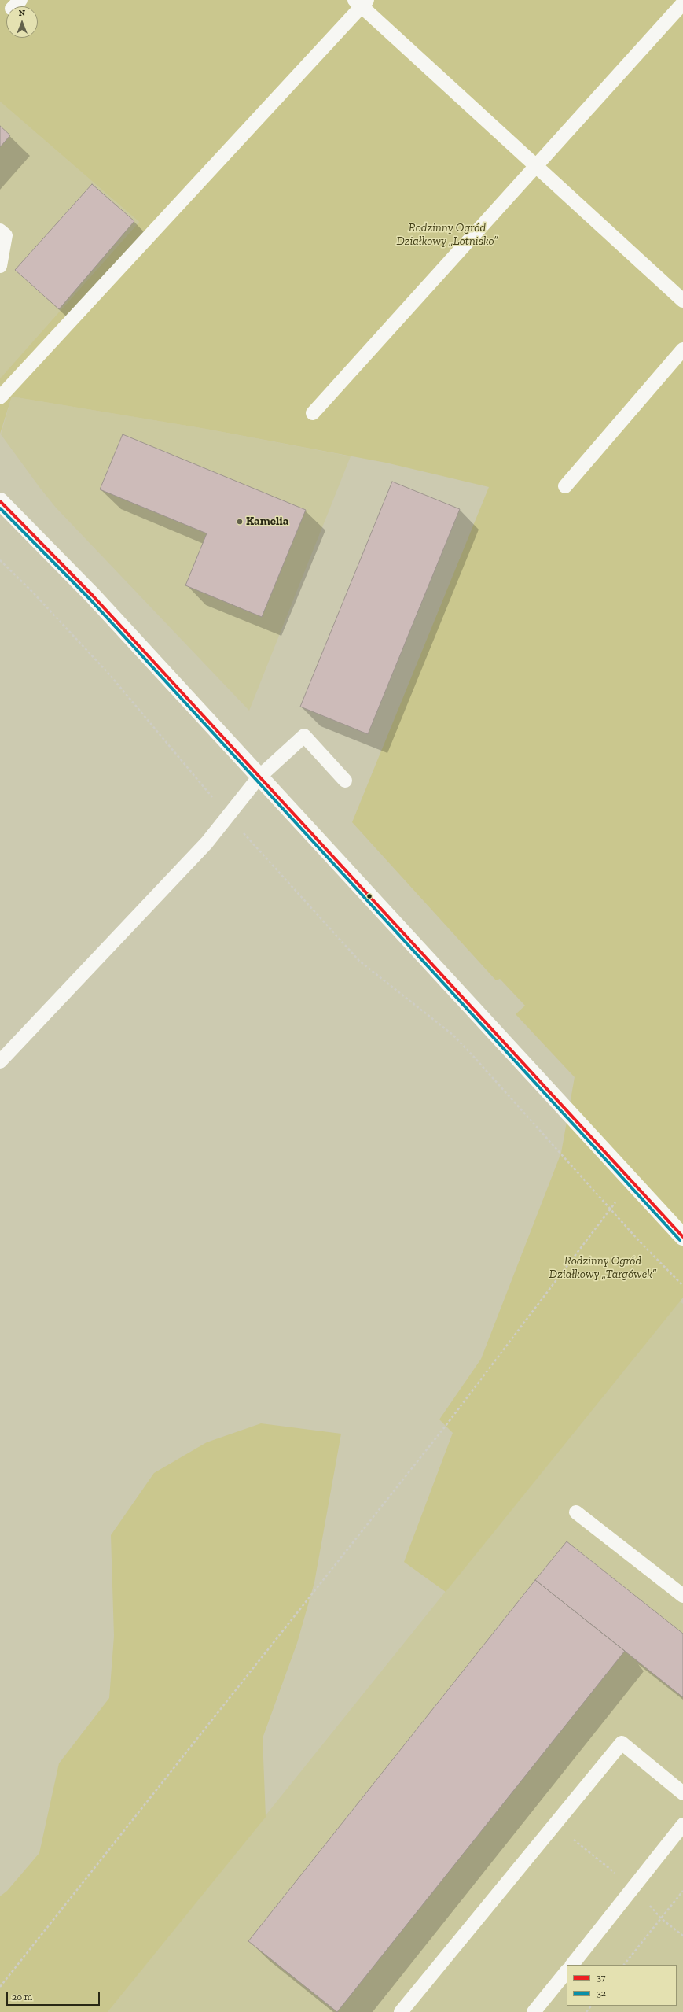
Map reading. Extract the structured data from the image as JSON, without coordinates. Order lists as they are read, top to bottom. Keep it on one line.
{"parks":["Rodzinny Ogród Działkowy „Lotnisko”","Rodzinny Ogród Działkowy „Targówek”"],"places":["Kamelia"],"lines":["transit line 37","transit line 32"],"legend":["37","32"],"scale_bar":"20 m","north":"top"}
